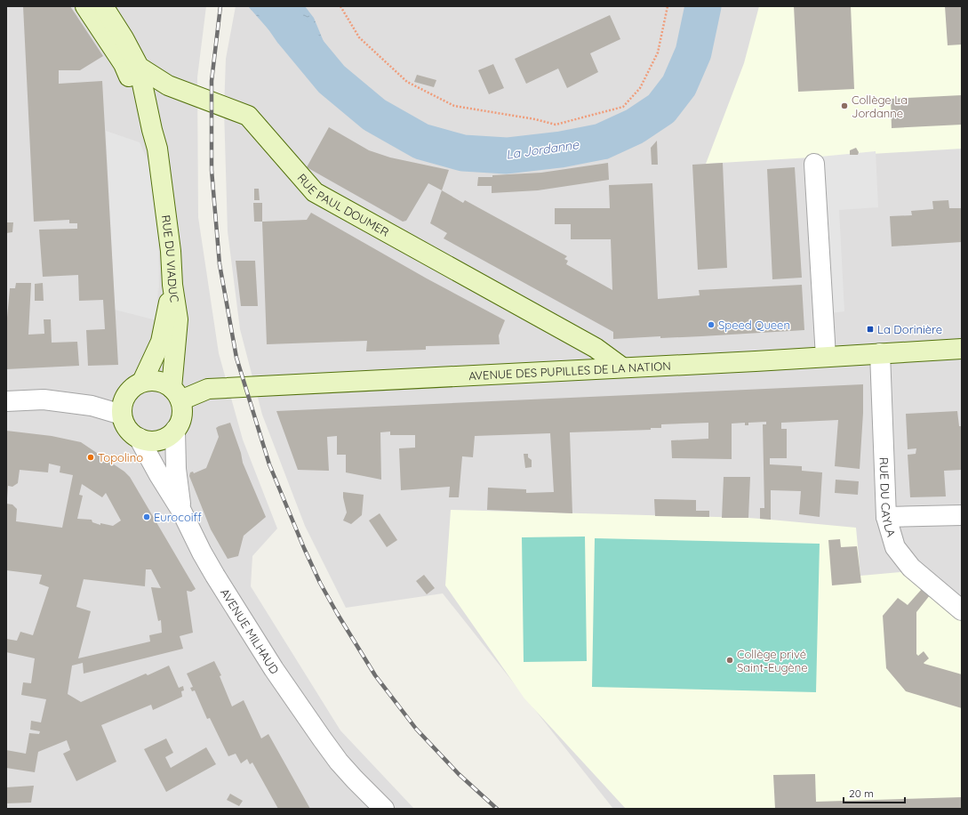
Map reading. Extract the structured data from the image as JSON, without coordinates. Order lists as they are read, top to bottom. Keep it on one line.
{"streets":{"main road":["RUE PAUL DOUMER","RUE DU VIADUC","AVENUE DES PUPILLES DE LA NATION"],"street":["RUE DU CAYLA","AVENUE MILHAUD"]},"crossings":[["RUE PAUL DOUMER","AVENUE DES PUPILLES DE LA NATION"],["RUE DU VIADUC","AVENUE DES PUPILLES DE LA NATION"],["RUE DU VIADUC","AVENUE MILHAUD"],["AVENUE DES PUPILLES DE LA NATION","RUE DU CAYLA"],["AVENUE DES PUPILLES DE LA NATION","AVENUE MILHAUD"]],"water":["La Jordanne"],"places":{"other":["Collège La Jordanne","Speed Queen","Topolino","Eurocoiff","Collège privé Saint-Eugène"],"transit":["La Dorinière"]},"scale_bar":"20 m"}
